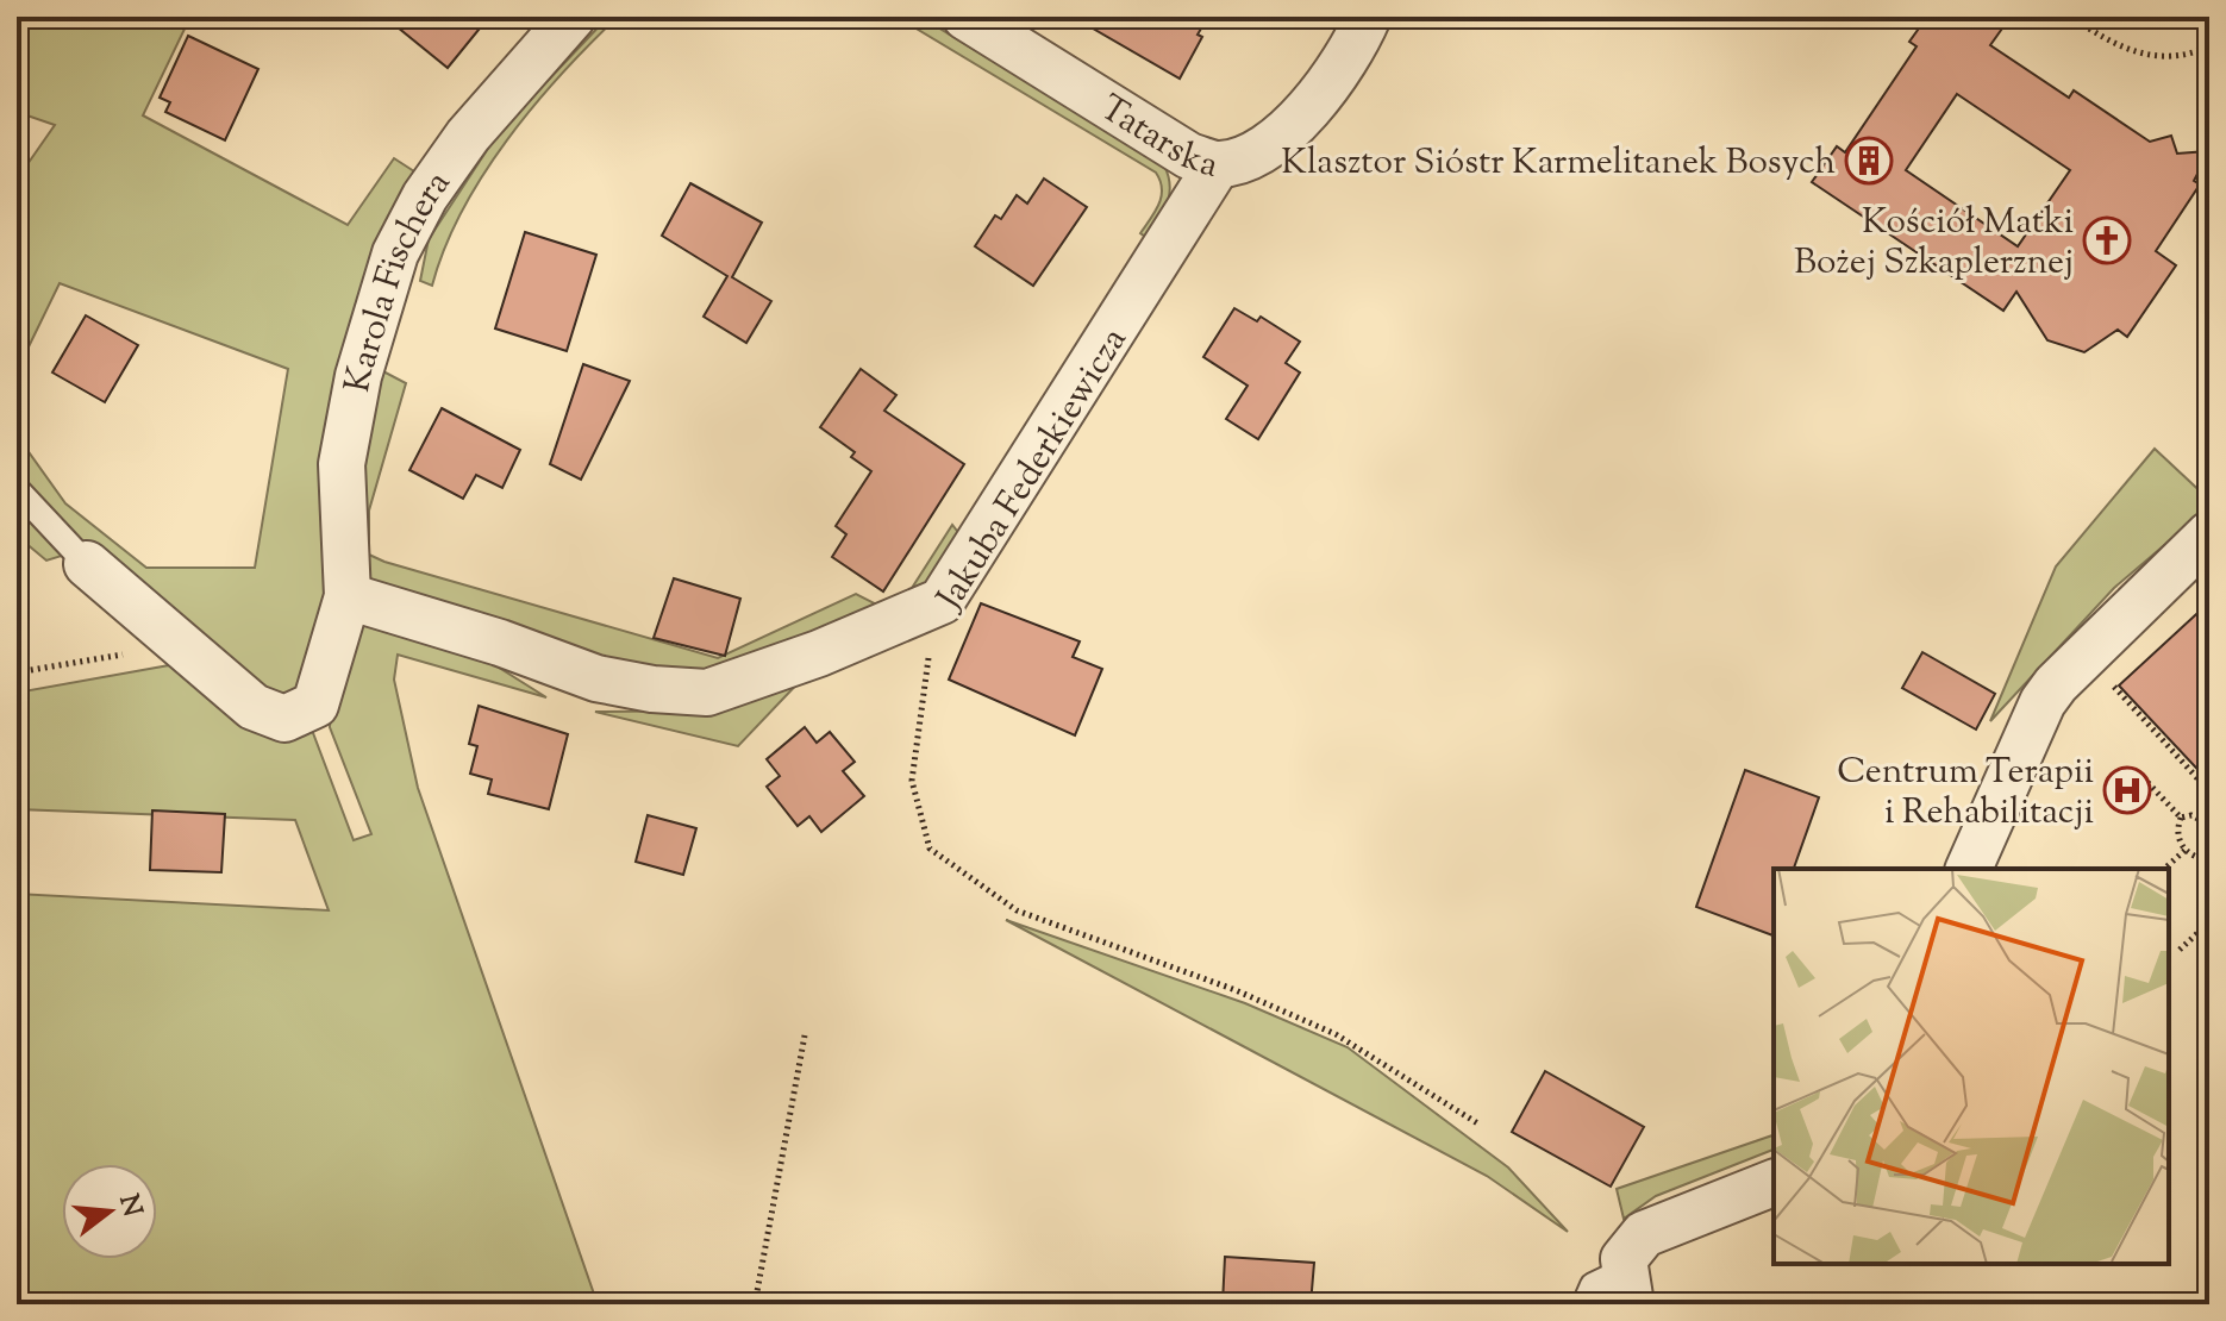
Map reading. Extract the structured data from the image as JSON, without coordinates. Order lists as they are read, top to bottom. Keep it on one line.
{"streets":{"street":["Tatarska","Karola Fischera","Jakuba Federkiewicza"]},"crossings":[["Tatarska","Jakuba Federkiewicza"]],"places":{"building":["Klasztor Sióstr Karmelitanek Bosych"],"church":["Kościół Matki Bożej Szkaplerznej"],"hospital":["Centrum Terapii i Rehabilitacji"]},"north":"right"}
